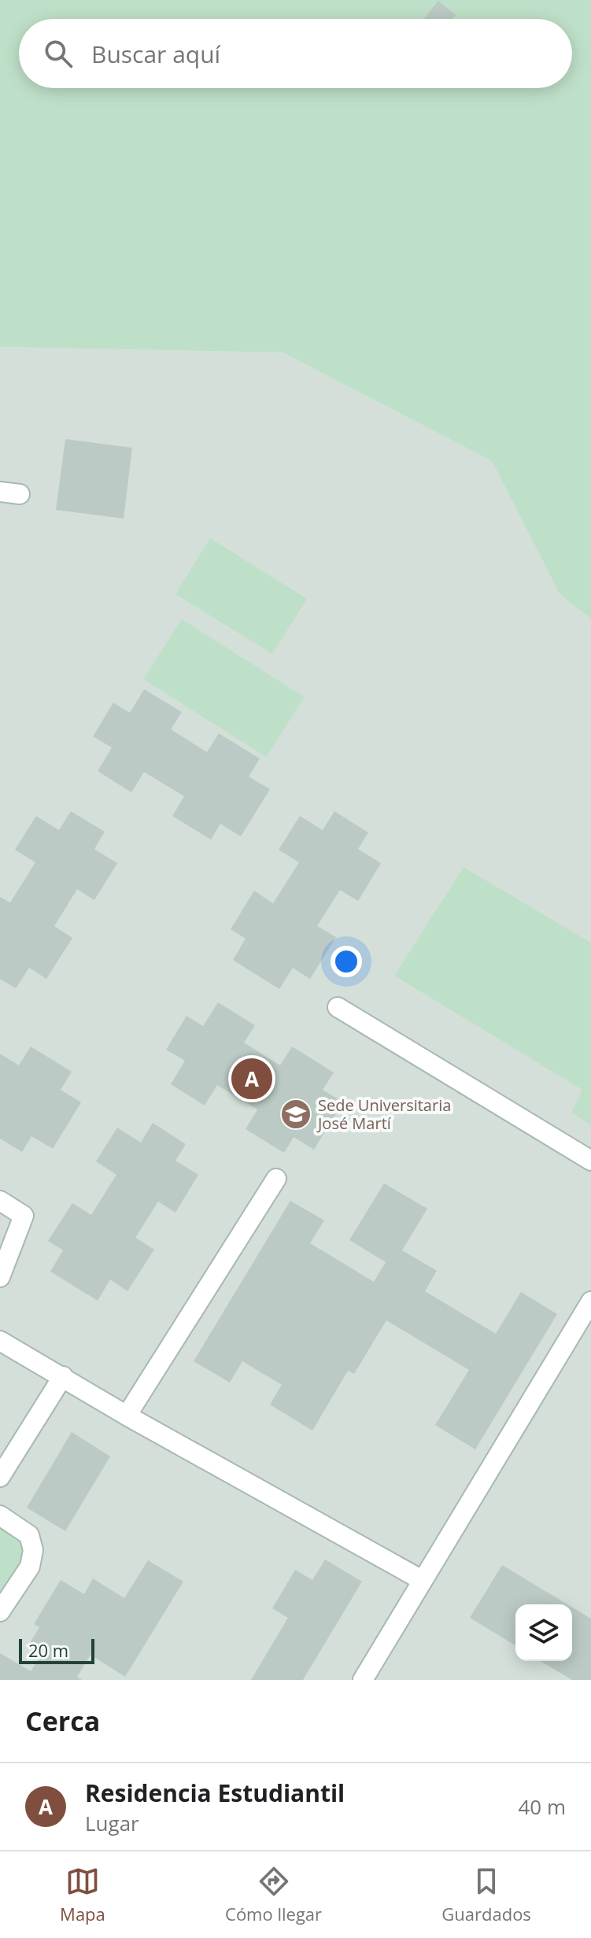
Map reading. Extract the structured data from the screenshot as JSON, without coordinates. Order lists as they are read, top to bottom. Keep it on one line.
{"places":{"school or university":["Sede Universitaria José Martí"]},"scale_bar":"20 m","page":{"search":"Buscar aquí","pins":"A","scale":"20 m","heading":"Cerca","list":[{"mark":"A","name":"Residencia Estudiantil","note":"Lugar","value":"40 m"}],"nav":["Mapa","Cómo llegar","Guardados"]}}
